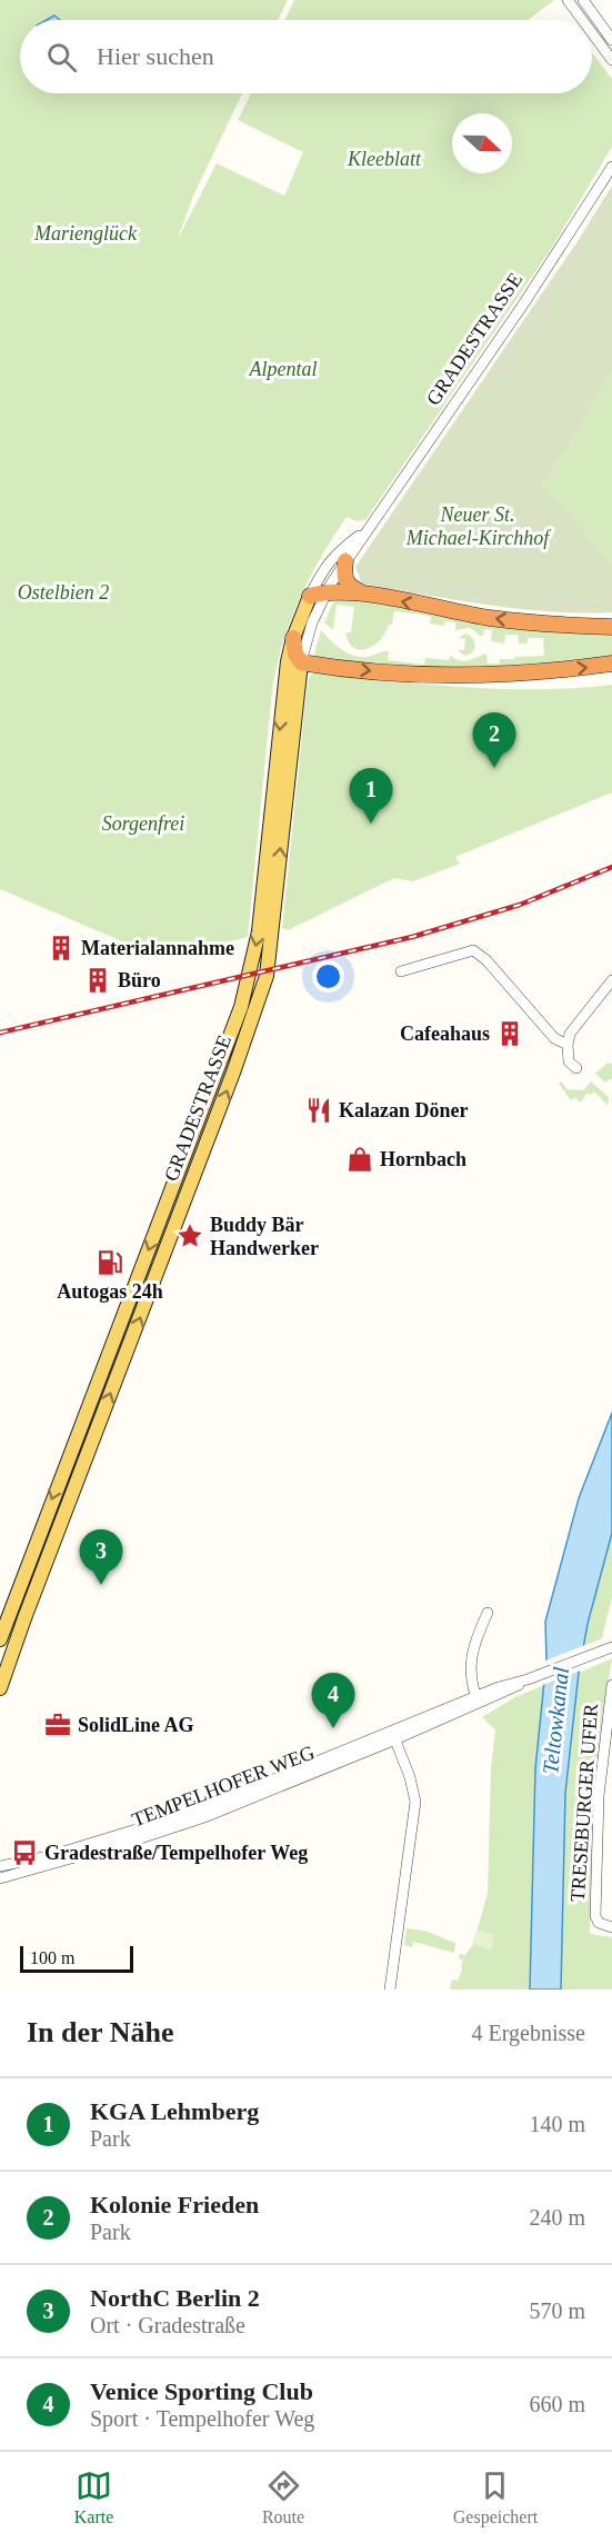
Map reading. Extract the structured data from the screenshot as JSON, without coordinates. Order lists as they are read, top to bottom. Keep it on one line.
{"streets":{"main road":["GRADESTRASSE"],"street":["TEMPELHOFER WEG","TRESEBURGER UFER"]},"water":["Teltowkanal"],"parks":["Kleeblatt","Marienglück","Alpental","Neuer St. Michael-Kirchhof","Ostelbien 2","Sorgenfrei"],"places":{"building":["Materialannahme","Büro","Cafeahaus"],"restaurant":["Kalazan Döner"],"shop":["Hornbach"],"place":["Buddy Bär Handwerker"],"fuel station":["Autogas 24h"],"office":["SolidLine AG"],"bus stop":["Gradestraße/Tempelhofer Weg"]},"scale_bar":"100 m","north":"right","page":{"search":"Hier suchen","pins":["2","1","3","4"],"scale":"100 m","heading":["In der Nähe","4 Ergebnisse"],"list":[{"mark":"1","name":"KGA Lehmberg","note":"Park","value":"140 m"},{"mark":"2","name":"Kolonie Frieden","note":"Park","value":"240 m"},{"mark":"3","name":"NorthC Berlin 2","note":"Ort · Gradestraße","value":"570 m"},{"mark":"4","name":"Venice Sporting Club","note":"Sport · Tempelhofer Weg","value":"660 m"}],"nav":["Karte","Route","Gespeichert"]}}
